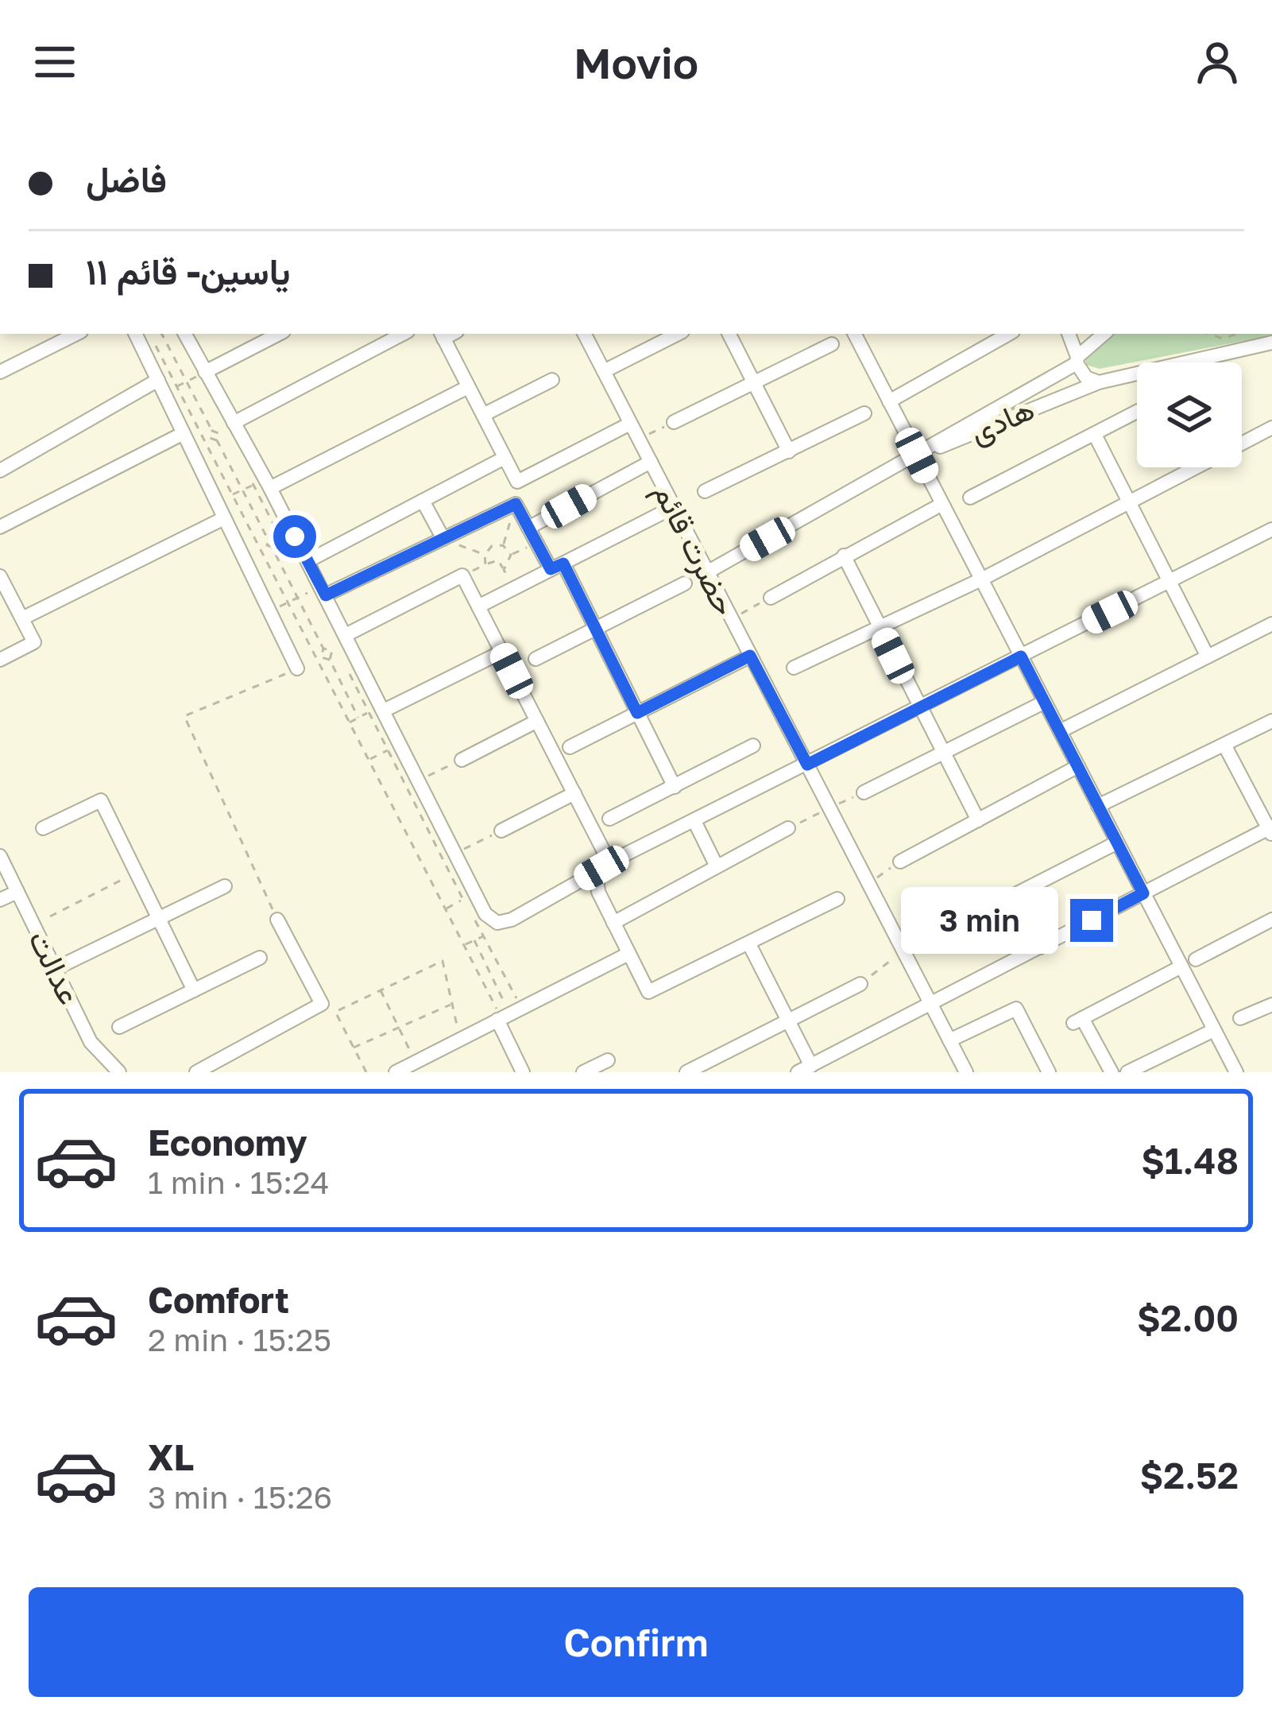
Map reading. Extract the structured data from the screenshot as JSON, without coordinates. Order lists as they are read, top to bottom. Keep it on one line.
{"streets":{"street":["هادی","حضرت قائم","عدالت"]},"page":{"header":"Movio","banner":["فاضل","یاسین- قائم ۱۱"],"bubble":"3 min","list":[{"name":"Economy","note":"1 min · 15:24","value":"$1.48"},{"name":"Comfort","note":"2 min · 15:25","value":"$2.00"},{"name":"XL","note":"3 min · 15:26","value":"$2.52"}],"buttons":"Confirm"}}
